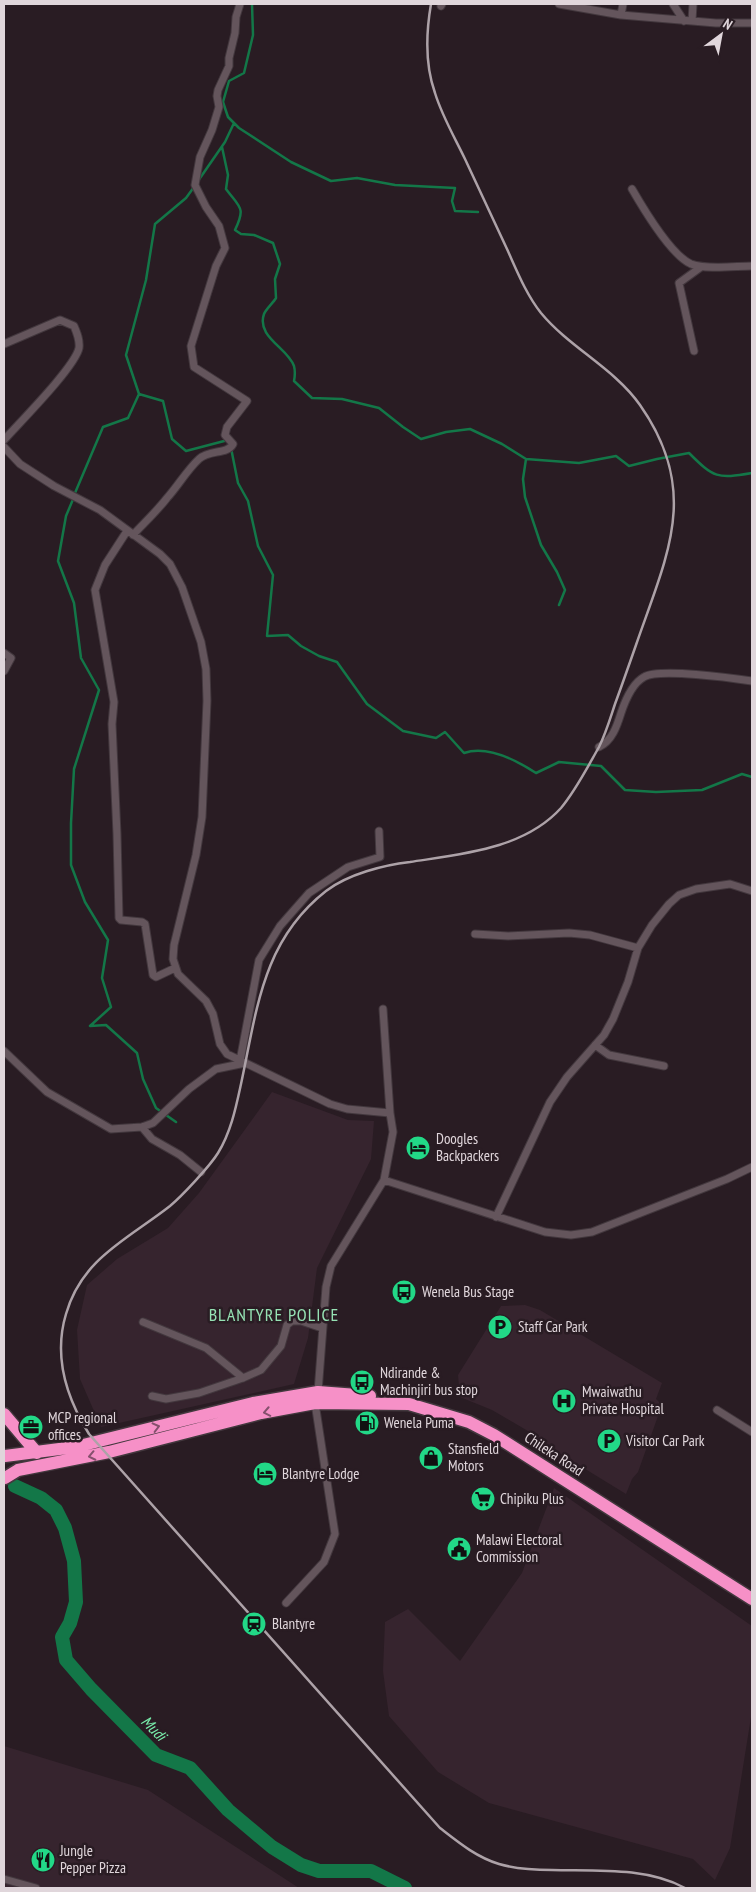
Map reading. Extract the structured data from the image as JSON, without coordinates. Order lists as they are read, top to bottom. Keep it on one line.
{"streets":{"highway":["Chileka Road"]},"districts":["BLANTYRE POLICE"],"water":["Mudi"],"places":{"hotel":["Doogles Backpackers","Blantyre Lodge"],"bus stop":["Wenela Bus Stage","Ndirande & Machinjiri bus stop"],"parking":["Staff Car Park","Visitor Car Park"],"hospital":["Mwaiwathu Private Hospital"],"fuel station":["Wenela Puma"],"office":["MCP regional offices"],"shop":["Stansfield Motors"],"supermarket":["Chipiku Plus"],"public building":["Malawi Electoral Commission"],"station":["Blantyre"],"restaurant":["Jungle Pepper Pizza"]},"north":"top right"}
